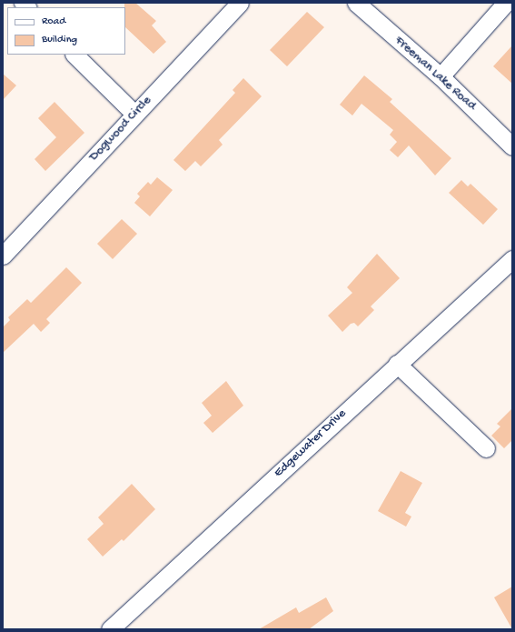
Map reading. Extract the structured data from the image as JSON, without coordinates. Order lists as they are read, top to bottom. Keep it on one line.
{"streets":{"street":["Freeman Lake Road","Dogwood Circle","Edgewater Drive"]},"legend":["Road","Building"]}
